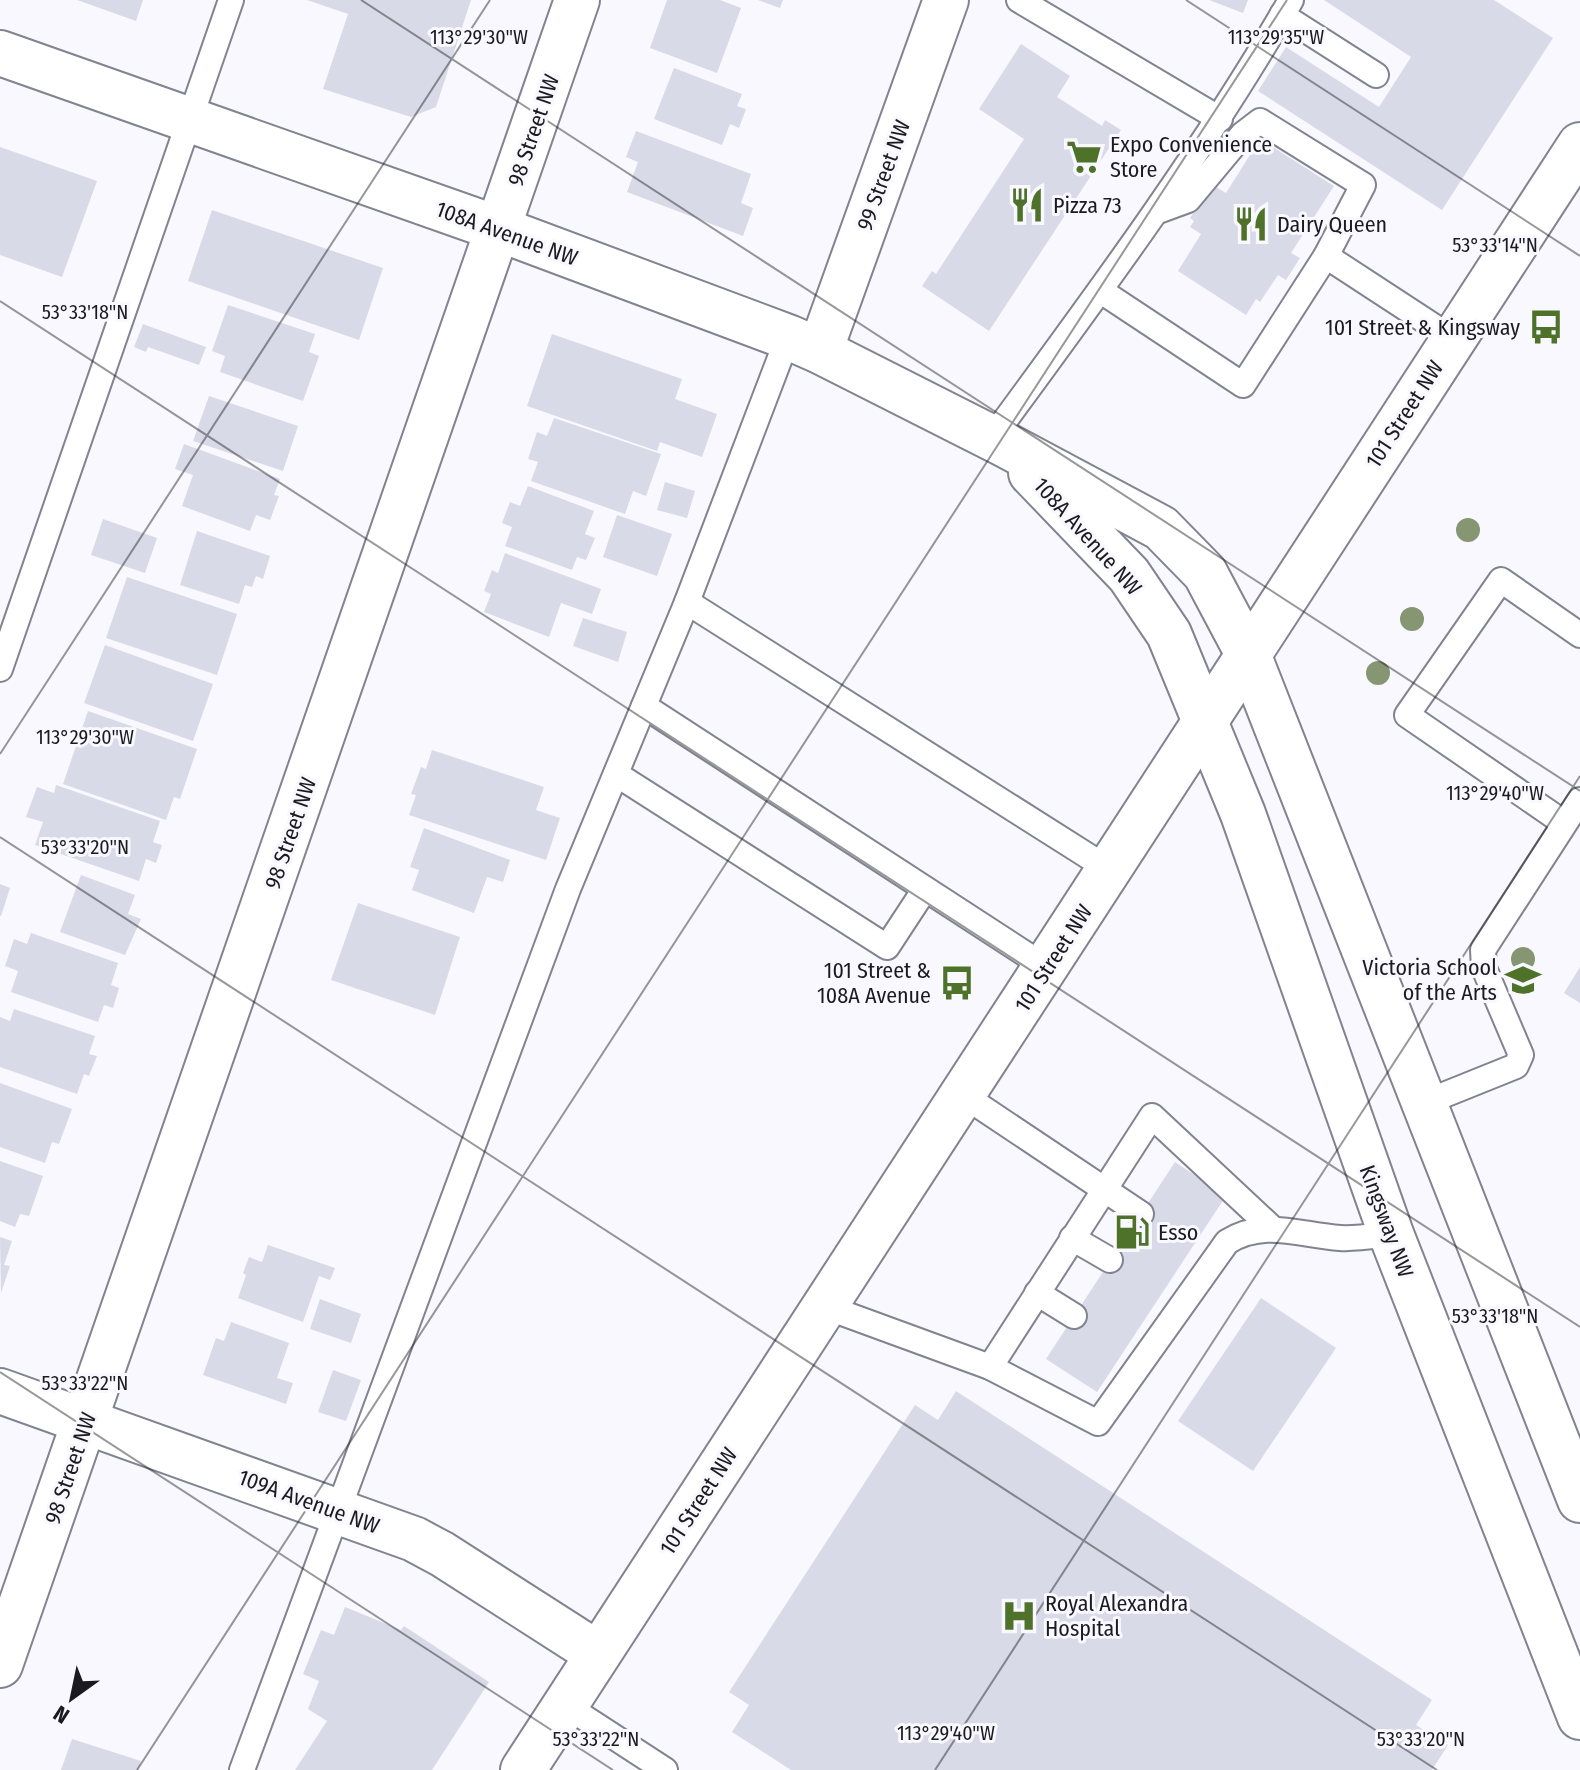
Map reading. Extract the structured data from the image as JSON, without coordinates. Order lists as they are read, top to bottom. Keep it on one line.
{"streets":{"main road":["98 Street NW","99 Street NW","108A Avenue NW","101 Street NW","Kingsway NW","109A Avenue NW"]},"crossings":[["98 Street NW","108A Avenue NW"],["98 Street NW","109A Avenue NW"],["99 Street NW","108A Avenue NW"],["108A Avenue NW","101 Street NW"],["108A Avenue NW","Kingsway NW"],["101 Street NW","Kingsway NW"],["101 Street NW","109A Avenue NW"]],"places":{"supermarket":["Expo Convenience Store"],"restaurant":["Pizza 73","Dairy Queen"],"bus stop":["101 Street & Kingsway","101 Street & 108A Avenue"],"school or university":["Victoria School of the Arts"],"fuel station":["Esso"],"hospital":["Royal Alexandra Hospital"]},"north":"bottom left","coordinates":["113°29'30\"W","113°29'35\"W","53°33'14\"N","53°33'18\"N","113°29'40\"W","53°33'20\"N","53°33'22\"N"]}
